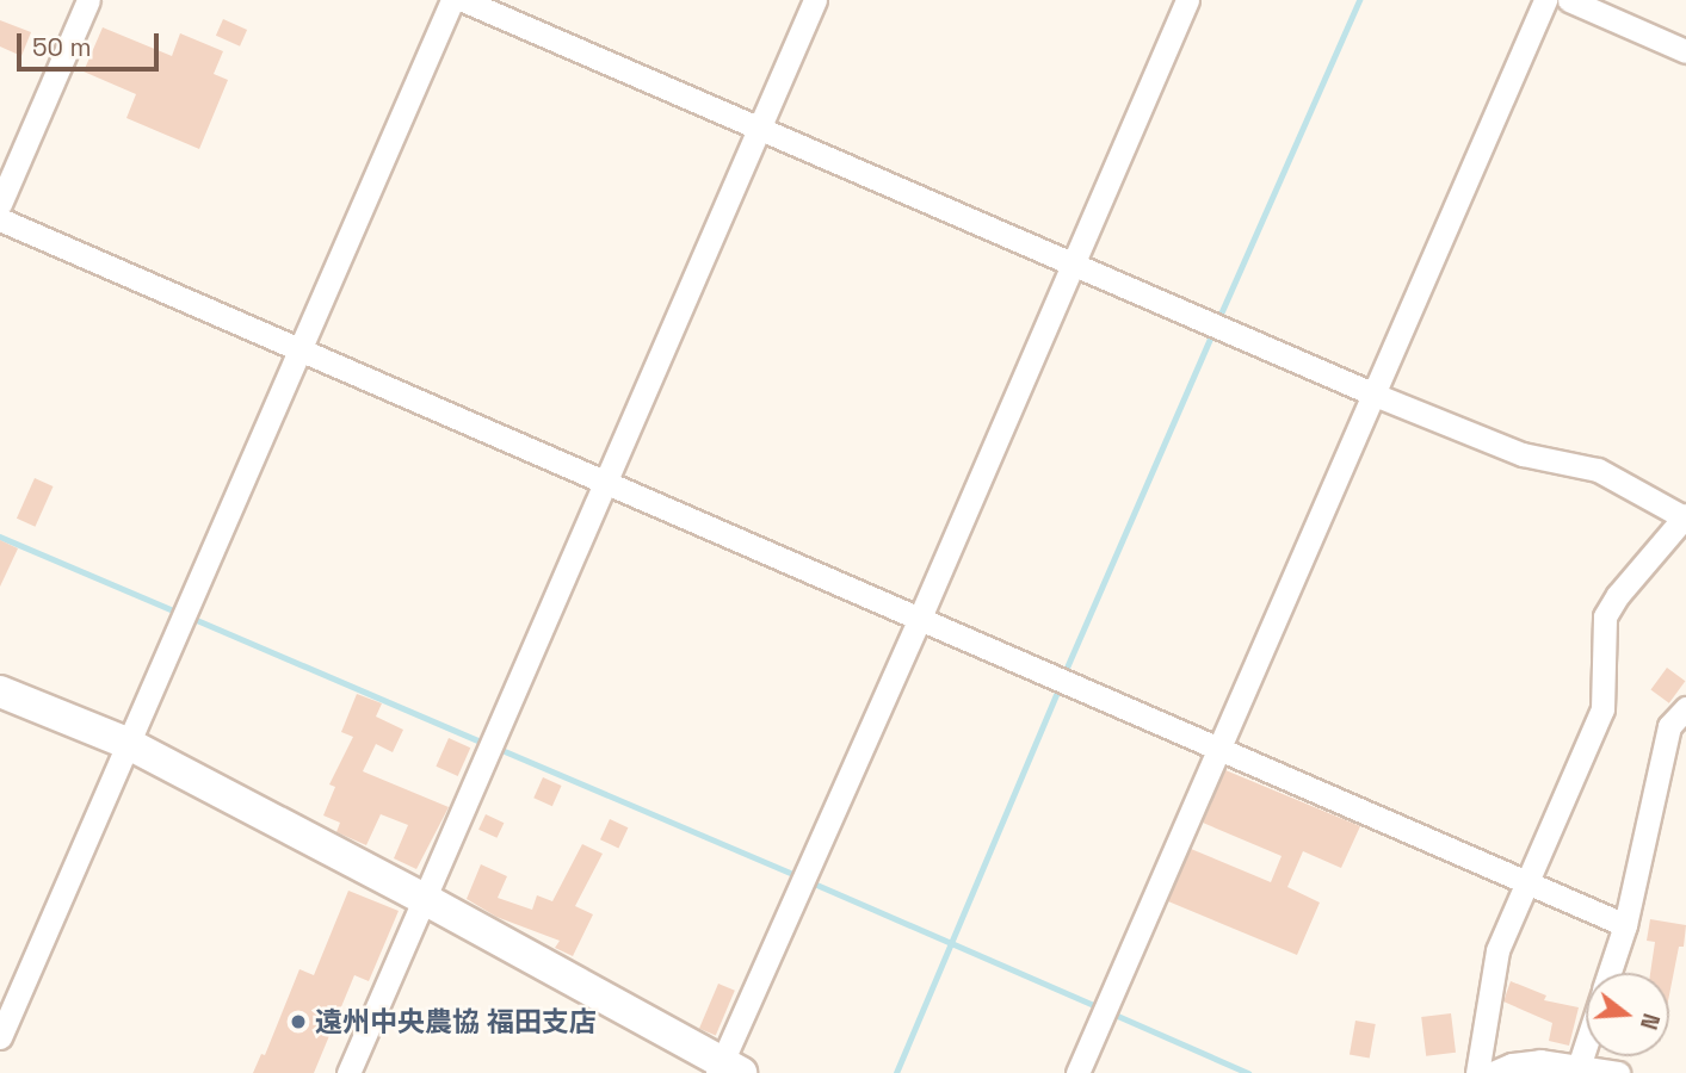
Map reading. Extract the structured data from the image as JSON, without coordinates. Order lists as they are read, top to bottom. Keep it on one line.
{"places":["遠州中央農協 福田支店"],"scale_bar":"50 m","north":"right"}
